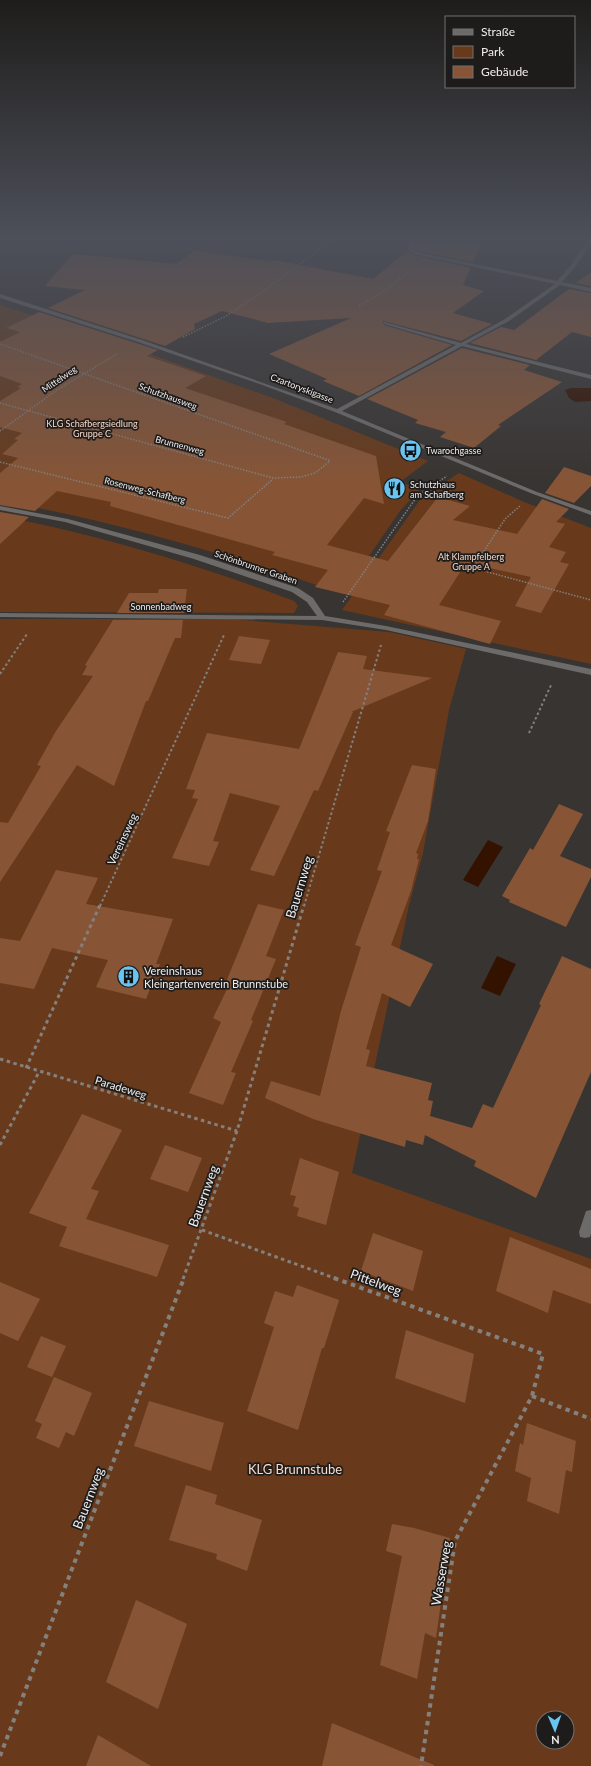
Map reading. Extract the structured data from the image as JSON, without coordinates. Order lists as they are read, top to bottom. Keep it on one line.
{"streets":{"street":["Czartoryskigasse","Schönbrunner Graben","Sonnenbadweg"],"path":["Mittelweg","Schutzhausweg","Brunnenweg","Rosenweg-Schafberg","Vereinsweg","Bauernweg","Paradeweg","Pittelweg","Wasserweg"]},"crossings":[["Mittelweg","Schutzhausweg"],["Mittelweg","Brunnenweg"],["Schutzhausweg","Brunnenweg"],["Brunnenweg","Rosenweg-Schafberg"],["Schönbrunner Graben","Sonnenbadweg"],["Sonnenbadweg","Vereinsweg"],["Vereinsweg","Paradeweg"],["Bauernweg","Paradeweg"],["Bauernweg","Pittelweg"],["Pittelweg","Wasserweg"]],"parks":["KLG Schafbergsiedlung Gruppe C","Alt Klampfelberg Gruppe A","KLG Brunnstube"],"places":{"bus stop":["Twarochgasse"],"restaurant":["Schutzhaus am Schafberg"],"building":["Vereinshaus Kleingartenverein Brunnstube"]},"legend":["Straße","Park","Gebäude"],"north":"bottom"}
